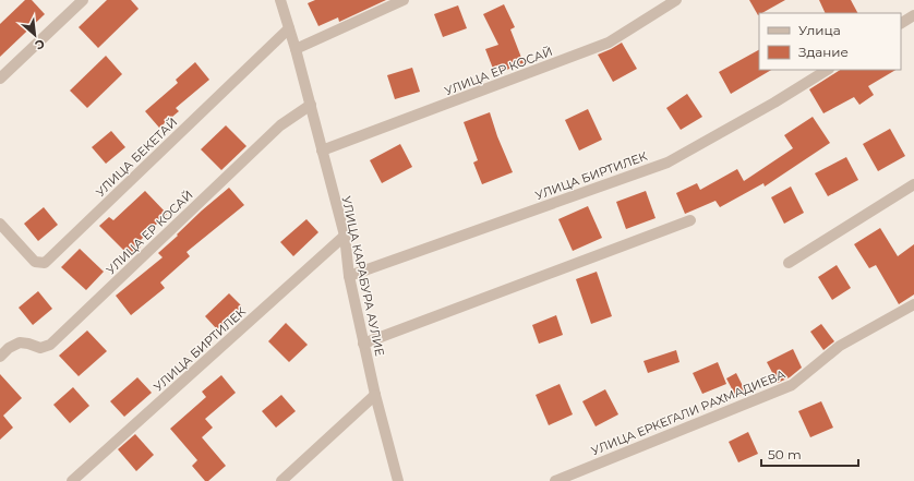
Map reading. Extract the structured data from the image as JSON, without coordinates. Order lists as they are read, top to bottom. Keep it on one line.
{"streets":{"street":["УЛИЦА ЕР КОСАЙ","УЛИЦА БЕКЕТАЙ","УЛИЦА БИРТИЛЕК","УЛИЦА КАРАБУРА АУЛИЕ","УЛИЦА ЕРКЕГАЛИ РАХМАДИЕВА"]},"crossings":[["УЛИЦА ЕР КОСАЙ","УЛИЦА КАРАБУРА АУЛИЕ"],["УЛИЦА БЕКЕТАЙ","УЛИЦА КАРАБУРА АУЛИЕ"],["УЛИЦА БИРТИЛЕК","УЛИЦА КАРАБУРА АУЛИЕ"]],"legend":["Улица","Здание"],"scale_bar":"50 m","north":"bottom right"}
